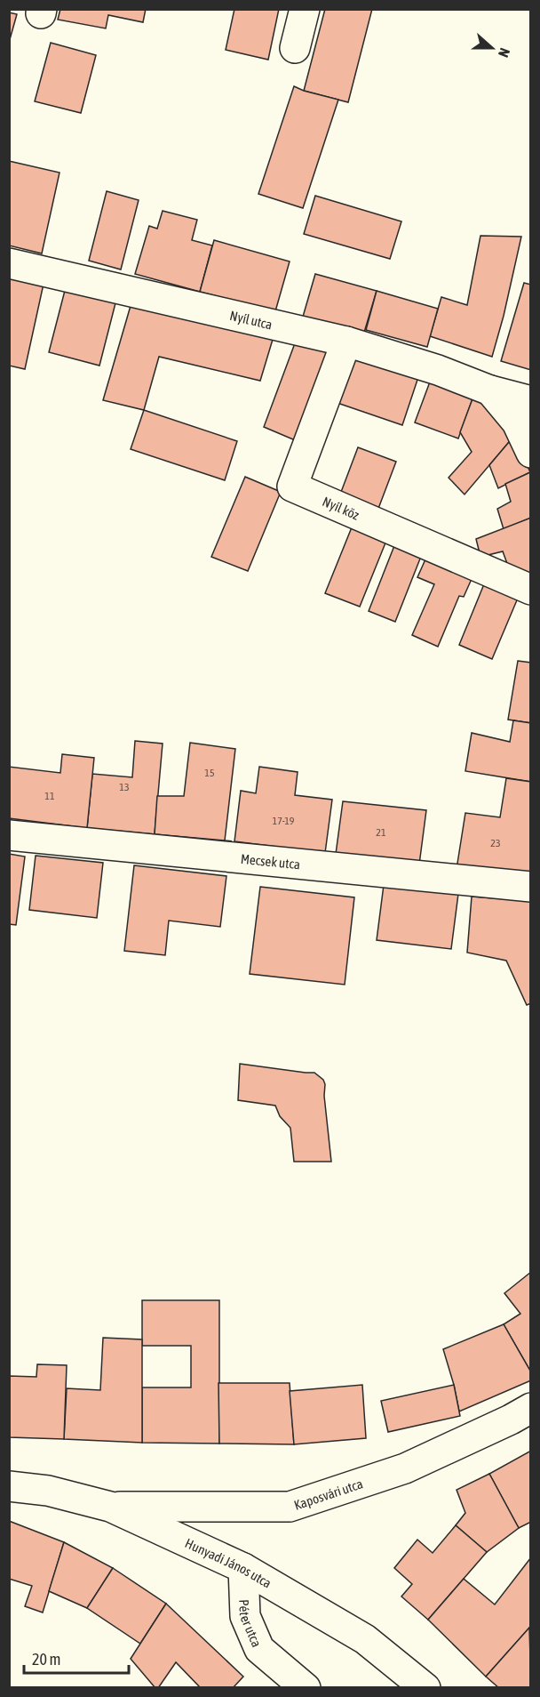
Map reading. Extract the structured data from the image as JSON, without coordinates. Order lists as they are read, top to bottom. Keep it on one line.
{"streets":{"street":["Nyíl utca","Nyíl köz","Mecsek utca","Kaposvári utca","Hunyadi János utca","Péter utca"]},"crossings":[["Nyíl utca","Nyíl köz"],["Kaposvári utca","Hunyadi János utca"],["Hunyadi János utca","Péter utca"]],"house_numbers":["15","13","11","17-19","21","23"],"scale_bar":"20 m","north":"right"}
